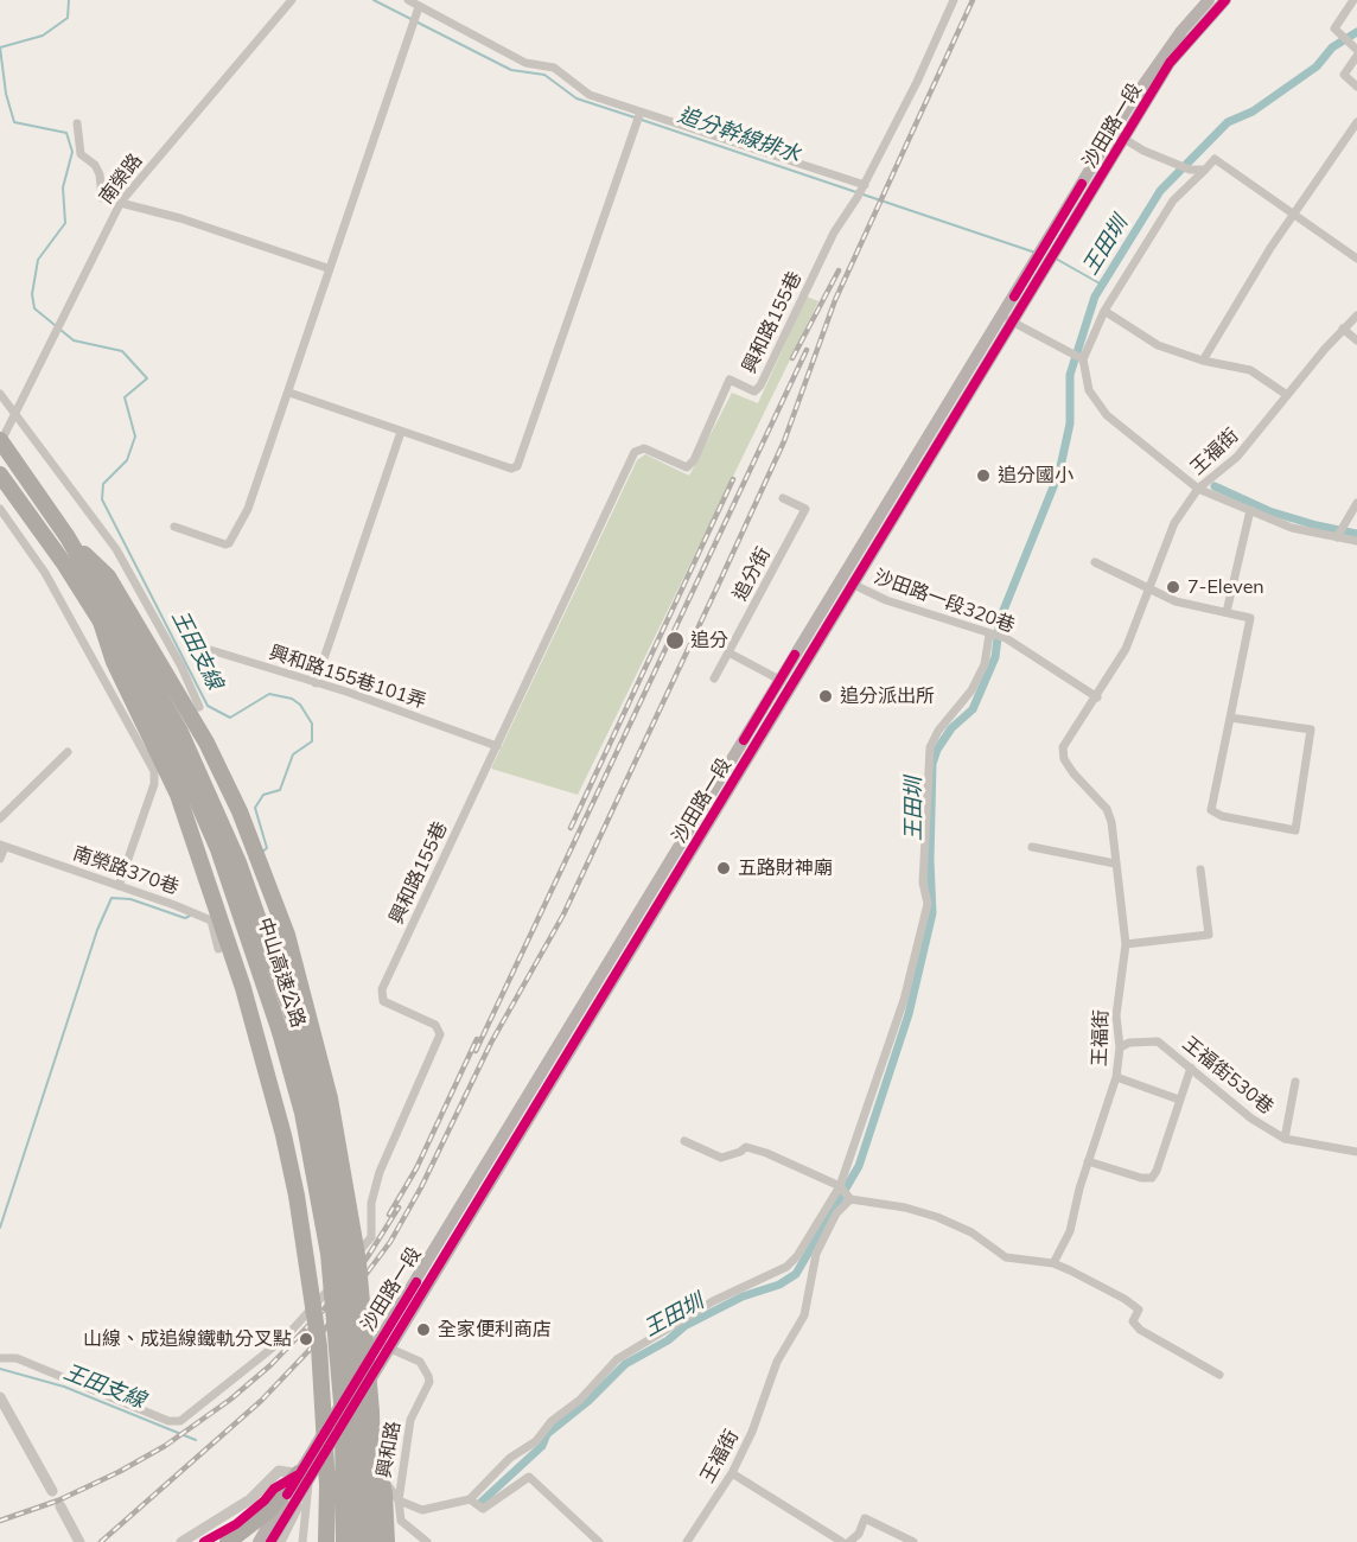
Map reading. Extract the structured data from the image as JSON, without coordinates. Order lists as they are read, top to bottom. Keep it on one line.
{"streets":{"highway":["中山高速公路"],"main road":["沙田路一段"],"street":["南榮路","興和路155巷","王福街","追分街","沙田路一段320巷","興和路155巷101弄","南榮路370巷","王福街530巷","興和路"]},"crossings":[["沙田路一段","沙田路一段320巷"],["沙田路一段","興和路"],["南榮路","中山高速公路"],["興和路155巷","興和路155巷101弄"],["王福街","沙田路一段320巷"],["王福街","王福街530巷"]],"water":["追分幹線排水","王田圳","王田支線"],"places":["追分國小","7-Eleven","追分","追分派出所","五路財神廟","全家便利商店","山線、成追線鐵軌分叉點"]}
